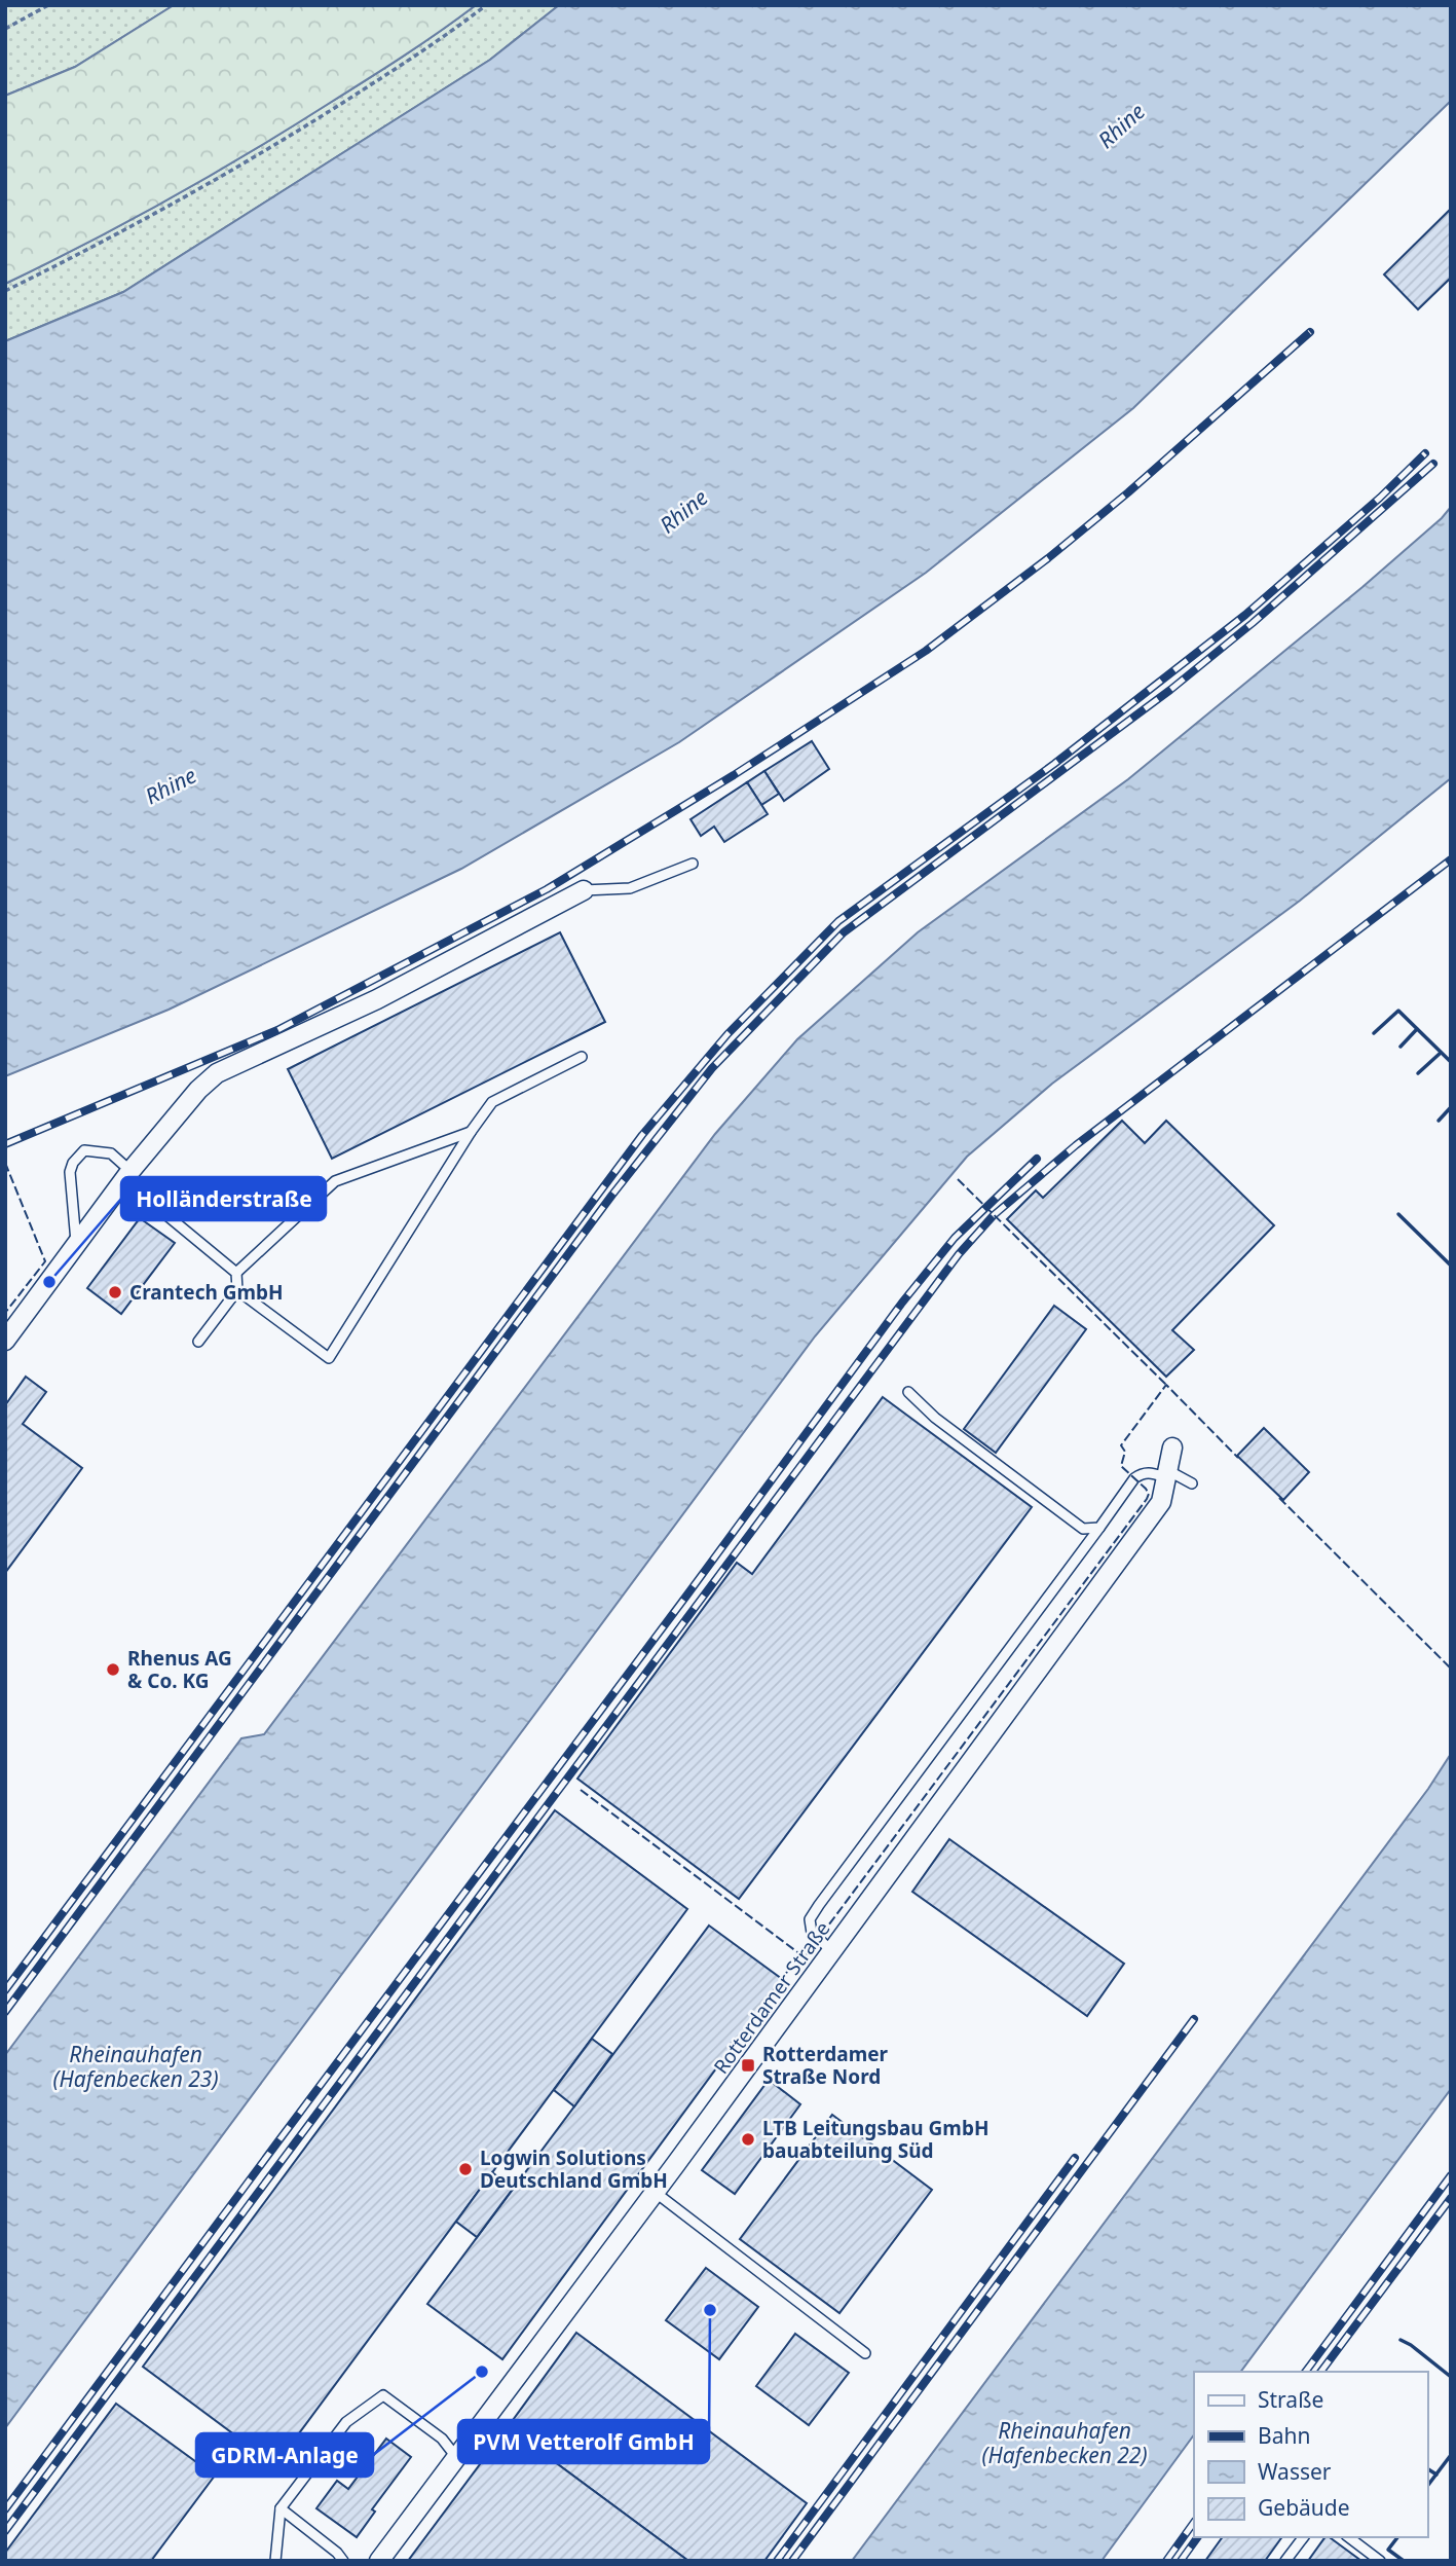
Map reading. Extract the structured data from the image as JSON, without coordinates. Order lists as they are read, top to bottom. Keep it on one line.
{"streets":{"street":["Rotterdamer Straße"]},"water":["Rhine","Rheinauhafen (Hafenbecken 23)","Rheinauhafen (Hafenbecken 22)"],"places":{"other":["Holländerstraße","Crantech GmbH","Rhenus AG & Co. KG","LTB Leitungsbau GmbH bauabteilung Süd","Logwin Solutions Deutschland GmbH","PVM Vetterolf GmbH","GDRM-Anlage"],"transit":["Rotterdamer Straße Nord"]},"legend":["Straße","Bahn","Wasser","Gebäude"]}
